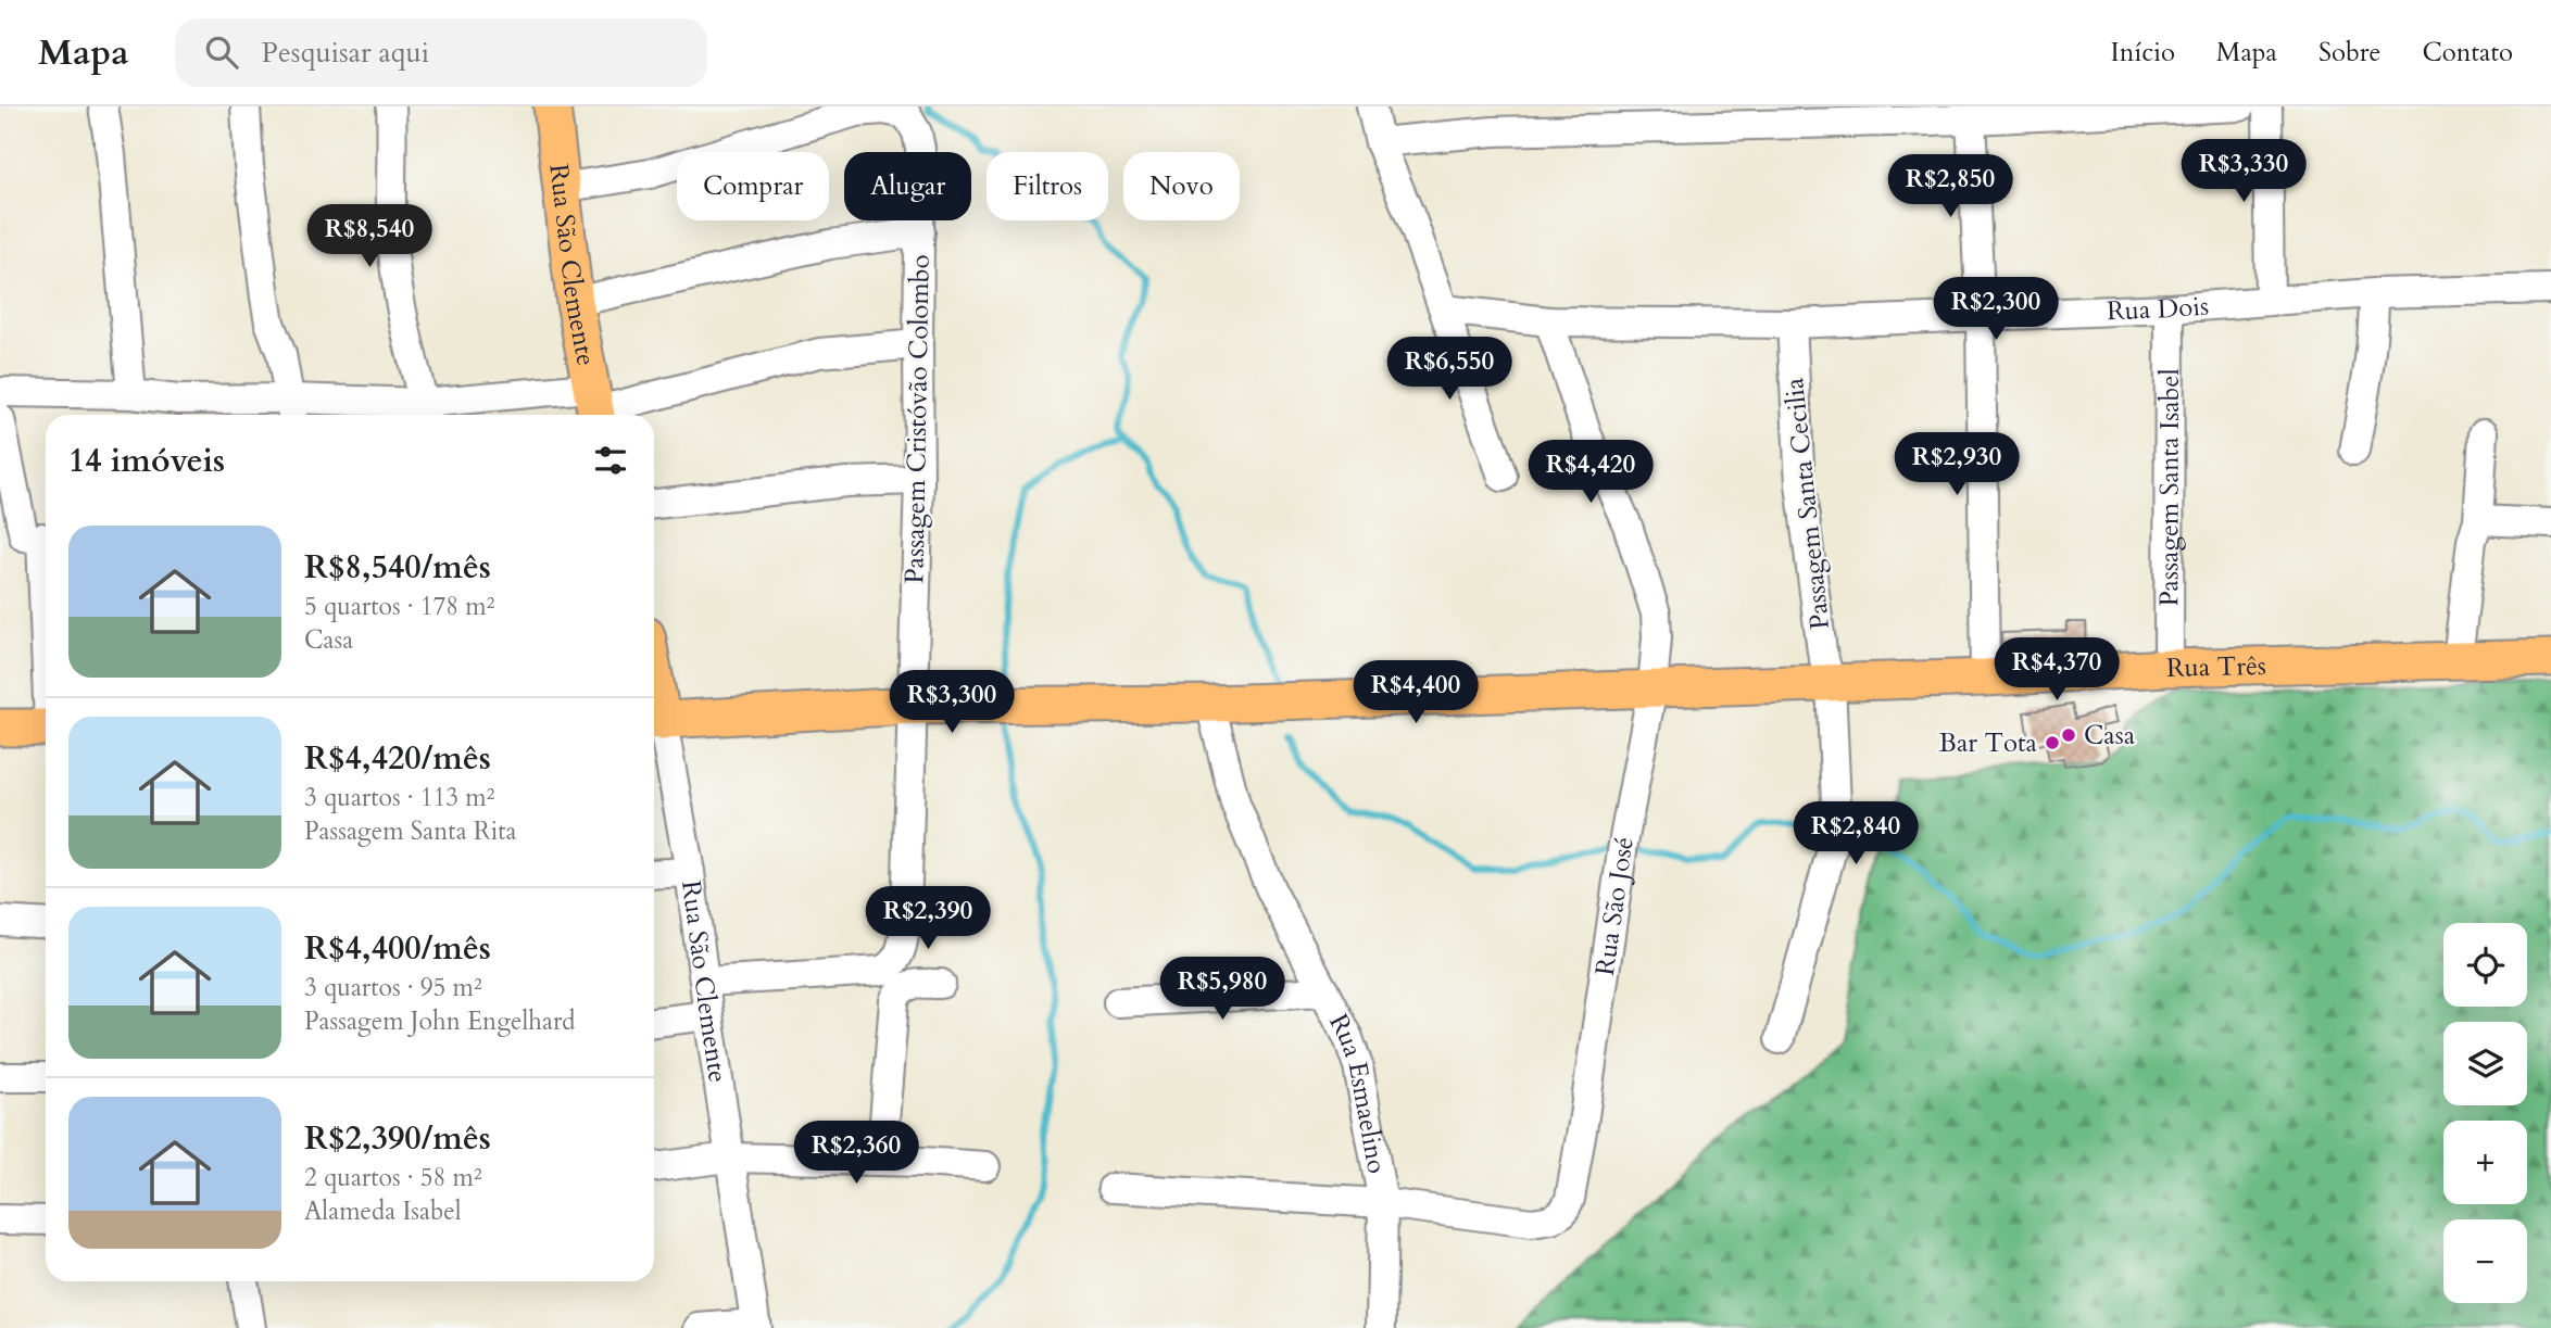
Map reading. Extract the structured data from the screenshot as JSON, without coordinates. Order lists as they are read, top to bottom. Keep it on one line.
{"streets":{"main road":["Rua São Clemente","Rua Três"],"street":["Rua Dois","Passagem Cristóvão Colombo","Passagem Santa Isabel","Passagem Santa Cecilia","Rua São José","Rua Esmaelino"]},"crossings":[["Rua São Clemente","Passagem Cristóvão Colombo"],["Rua São Clemente","Rua Três"],["Rua Dois","Passagem Santa Isabel"],["Rua Dois","Passagem Santa Cecilia"],["Rua Dois","Rua São José"],["Passagem Cristóvão Colombo","Rua Três"],["Passagem Santa Isabel","Rua Três"],["Passagem Santa Cecilia","Rua Três"],["Rua Três","Rua São José"],["Rua Três","Rua Esmaelino"],["Rua São José","Rua Esmaelino"]],"places":["Casa","Bar Tota"],"page":{"header":"Mapa","search":"Pesquisar aqui","nav":["Início","Mapa","Sobre","Contato"],"price":["R$3,330","R$2,850","R$8,540","R$2,300","R$6,550","R$2,930","R$4,420","R$4,370","R$4,400","R$3,300","R$2,840","R$2,390","R$5,980","R$2,360"],"chip":["Comprar","Alugar","Filtros","Novo"],"heading":"14 imóveis","list":[{"name":"R$8,540/mês","note":"5 quartos · 178 m² · Casa"},{"name":"R$4,420/mês","note":"3 quartos · 113 m² · Passagem Santa Rita"},{"name":"R$4,400/mês","note":"3 quartos · 95 m² · Passagem John Engelhard"},{"name":"R$2,390/mês","note":"2 quartos · 58 m² · Alameda Isabel"}],"map_buttons":["+","−"]}}
